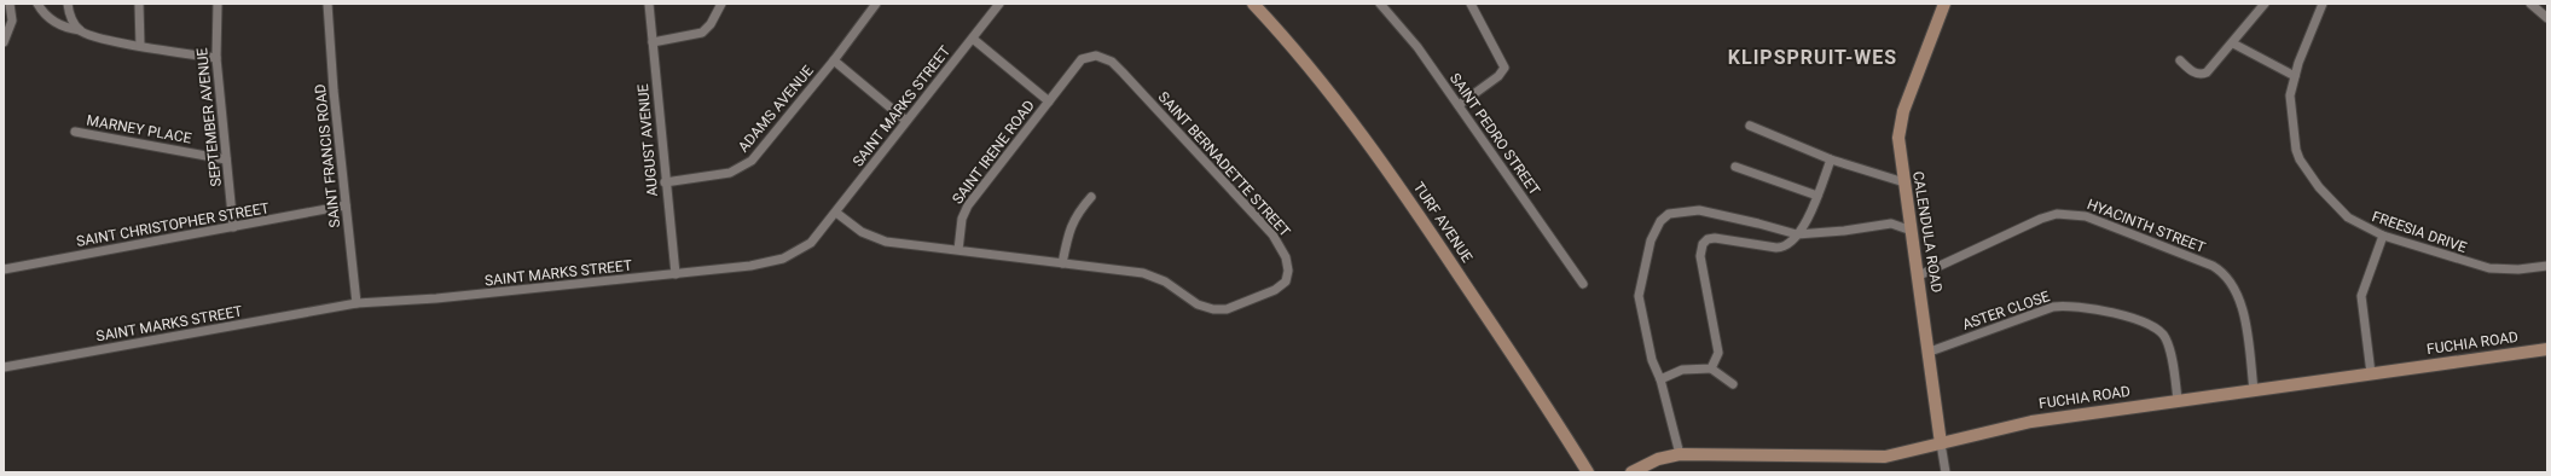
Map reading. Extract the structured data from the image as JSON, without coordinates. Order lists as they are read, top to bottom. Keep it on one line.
{"streets":{"street":["SAINT MARKS STREET","ADAMS AVENUE","SEPTEMBER AVENUE","MARNEY PLACE","SAINT PEDRO STREET","AUGUST AVENUE","SAINT IRENE ROAD","SAINT FRANCIS ROAD","SAINT BERNADETTE STREET","TURF AVENUE","SAINT CHRISTOPHER STREET","HYACINTH STREET","CALENDULA ROAD","FREESIA DRIVE","ASTER CLOSE","FUCHIA ROAD"]},"crossings":[["SAINT MARKS STREET","AUGUST AVENUE"],["SAINT MARKS STREET","SAINT FRANCIS ROAD"],["SAINT MARKS STREET","SAINT BERNADETTE STREET"],["ADAMS AVENUE","AUGUST AVENUE"],["SEPTEMBER AVENUE","MARNEY PLACE"],["SEPTEMBER AVENUE","SAINT CHRISTOPHER STREET"],["SAINT IRENE ROAD","SAINT BERNADETTE STREET"],["SAINT FRANCIS ROAD","SAINT CHRISTOPHER STREET"],["HYACINTH STREET","CALENDULA ROAD"],["HYACINTH STREET","FUCHIA ROAD"],["CALENDULA ROAD","ASTER CLOSE"],["CALENDULA ROAD","FUCHIA ROAD"],["ASTER CLOSE","FUCHIA ROAD"]],"districts":["KLIPSPRUIT-WES"]}
